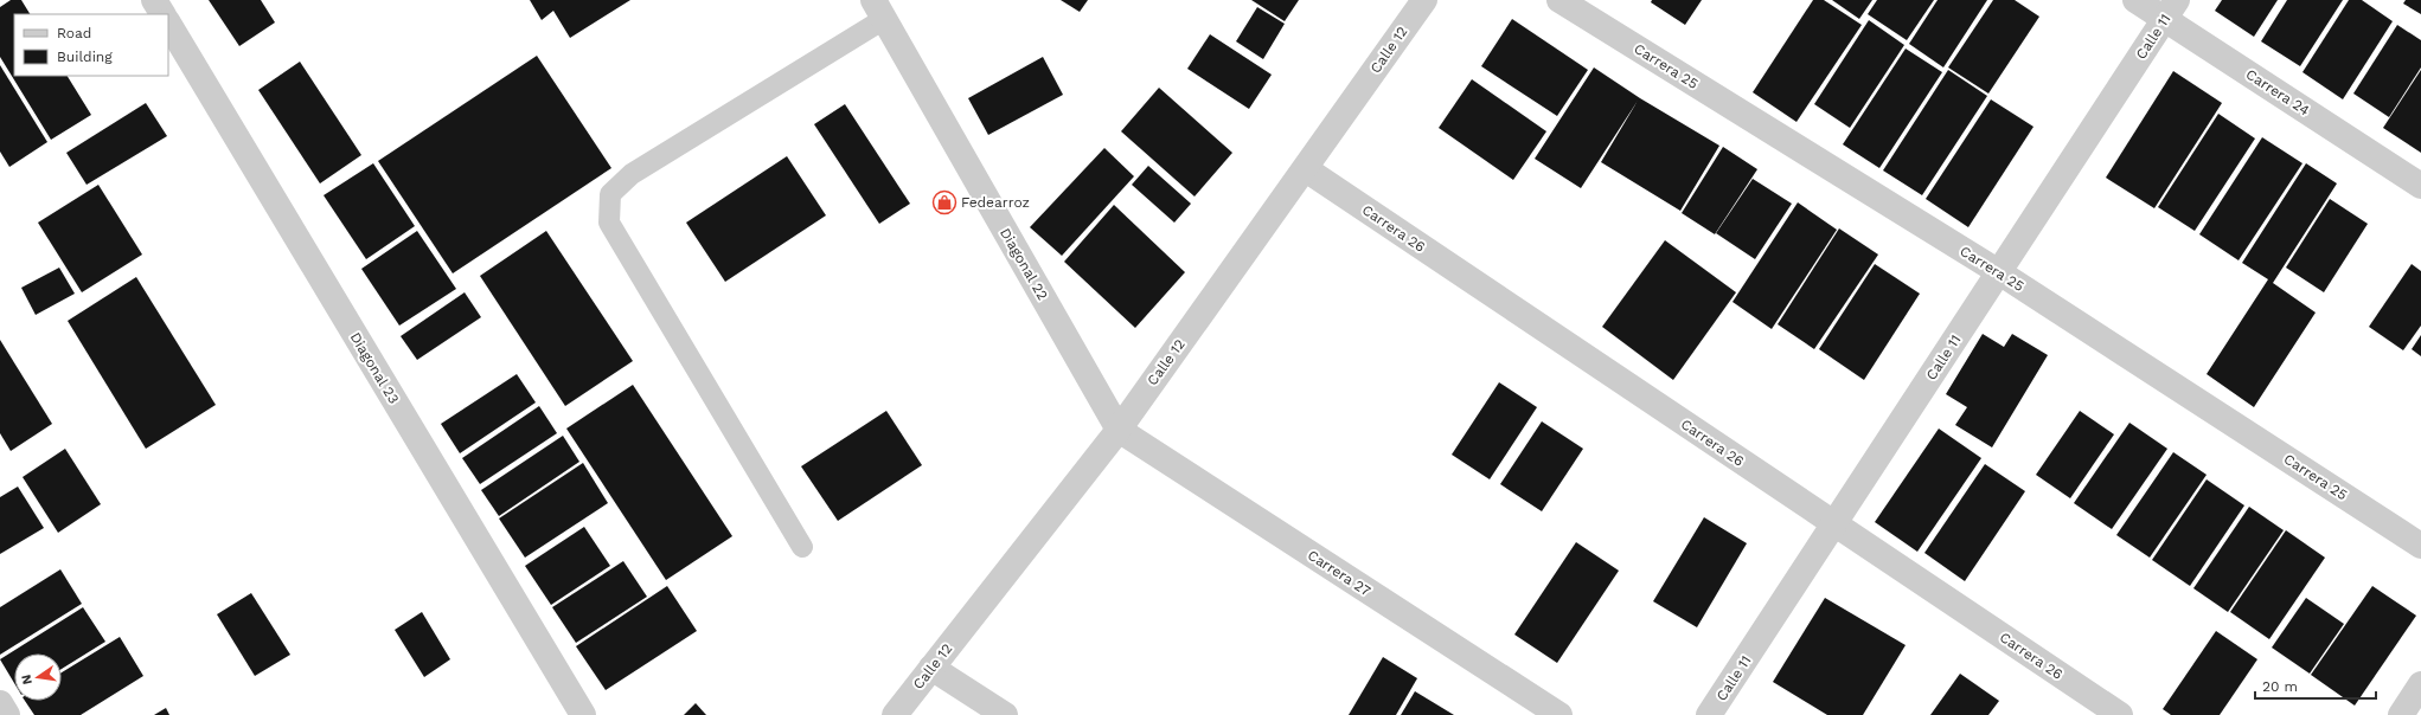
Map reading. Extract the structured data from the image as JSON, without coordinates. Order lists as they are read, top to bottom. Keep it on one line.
{"streets":{"street":["Calle 11","Calle 12","Carrera 25","Carrera 24","Carrera 26","Diagonal 22","Diagonal 23","Carrera 27"]},"crossings":[["Calle 11","Carrera 25"],["Calle 11","Carrera 24"],["Calle 11","Carrera 26"],["Calle 12","Carrera 26"],["Calle 12","Diagonal 22"],["Calle 12","Carrera 27"],["Diagonal 22","Carrera 27"]],"places":{"shop":["Fedearroz"]},"legend":["Road","Building"],"scale_bar":"20 m","north":"left"}
